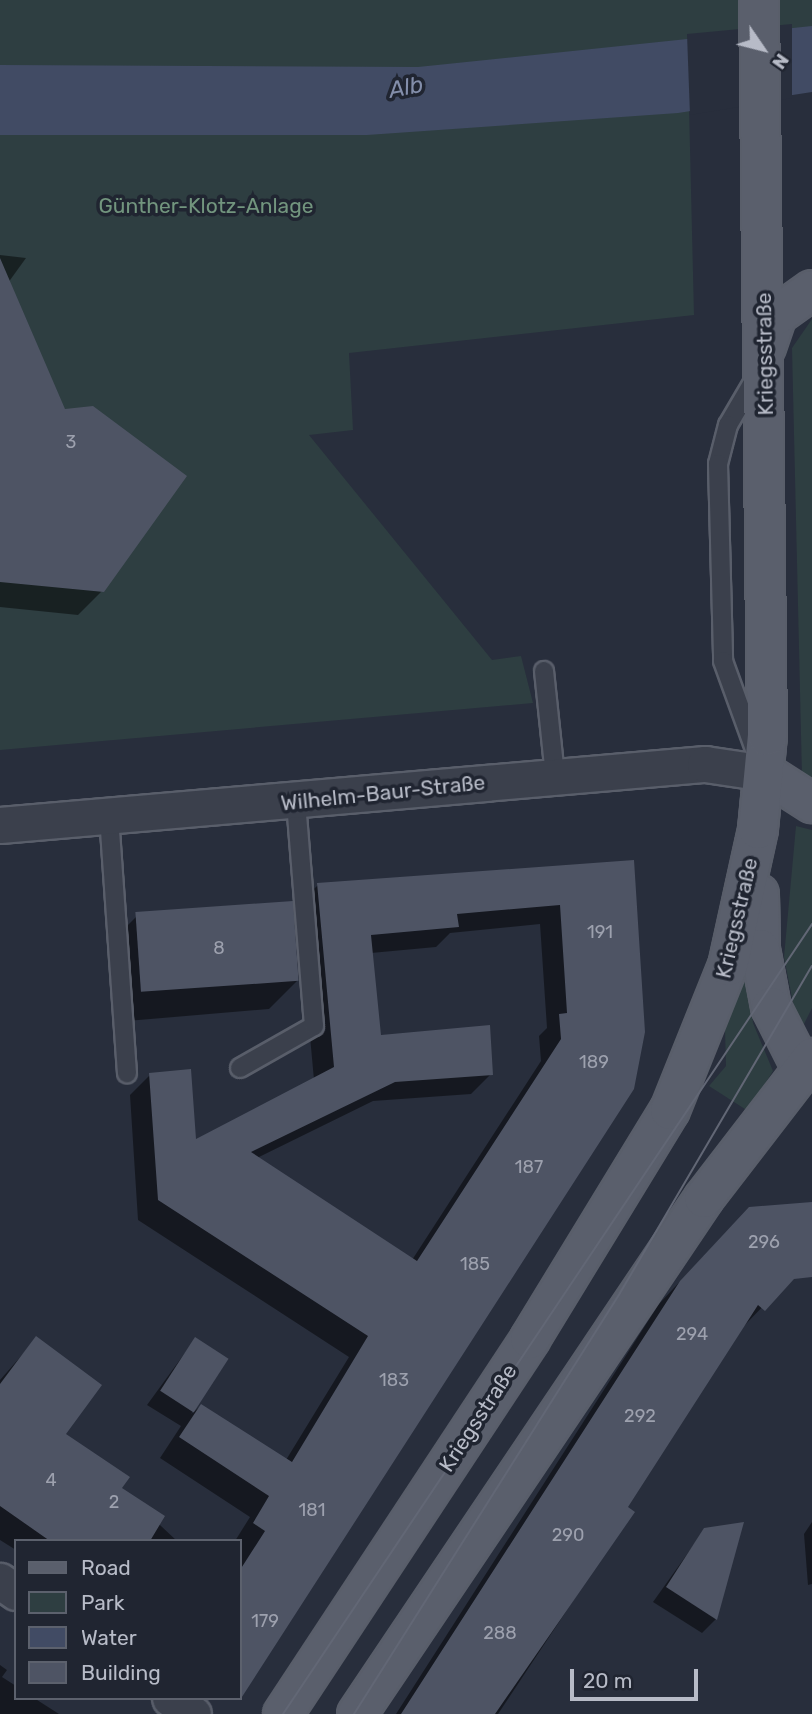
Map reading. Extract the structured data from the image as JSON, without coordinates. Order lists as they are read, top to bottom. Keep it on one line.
{"streets":{"main road":["Kriegsstraße"],"street":["Wilhelm-Baur-Straße"]},"crossings":[["Kriegsstraße","Wilhelm-Baur-Straße"]],"water":["Alb"],"parks":["Günther-Klotz-Anlage"],"house_numbers":["3","191","8","189","187","296","185","294","183","292","4","2","181","290","179","288"],"legend":["Road","Park","Water","Building"],"scale_bar":"20 m","north":"bottom right"}
